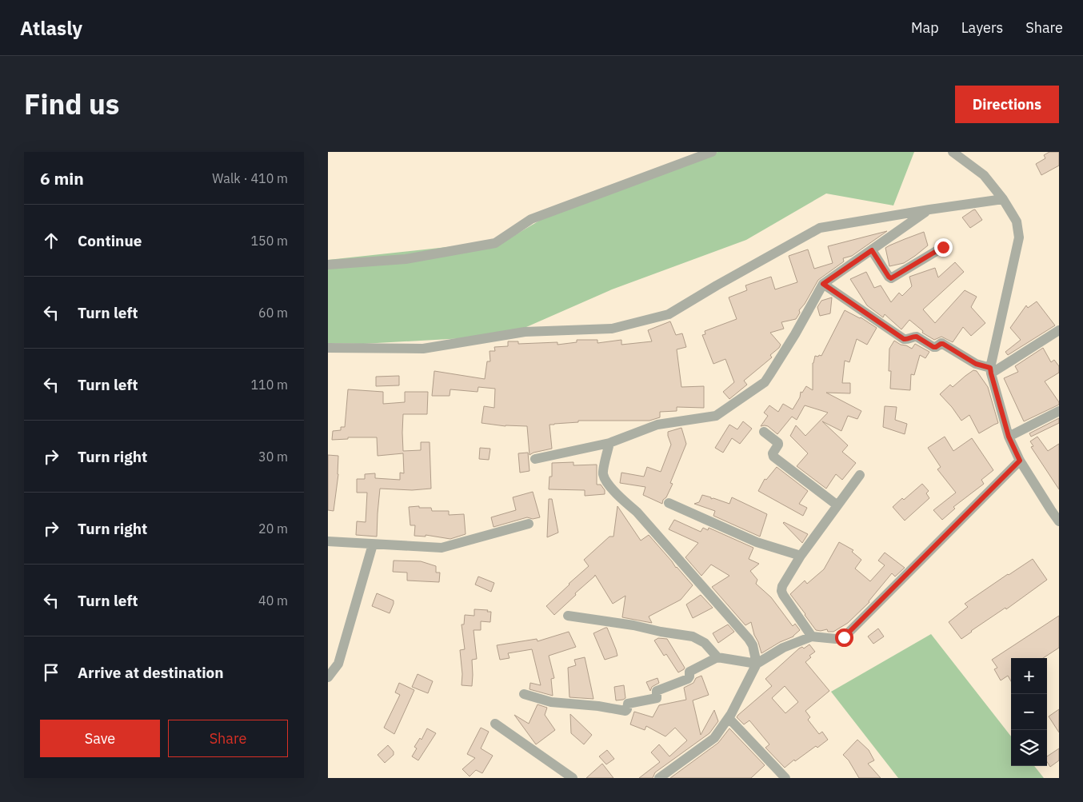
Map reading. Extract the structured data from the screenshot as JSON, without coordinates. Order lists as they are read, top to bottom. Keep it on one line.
{"page":{"header":"Atlasly","nav":["Map","Layers","Share"],"title":"Find us","buttons":["Directions",["Save","Share"]],"heading":["6 min","Walk · 410 m"],"list":[["Continue","150 m"],["Turn left","60 m"],["Turn left","110 m"],["Turn right","30 m"],["Turn right","20 m"],["Turn left","40 m"],"Arrive at destination"],"map_buttons":["+","−"]}}
